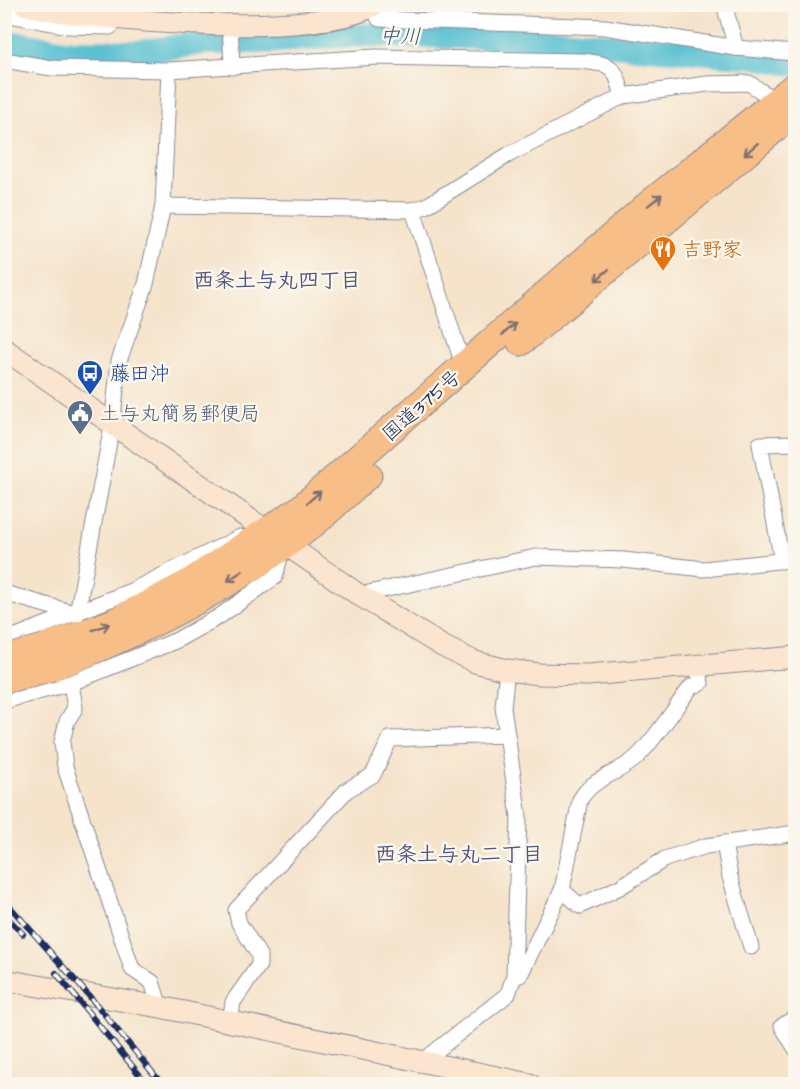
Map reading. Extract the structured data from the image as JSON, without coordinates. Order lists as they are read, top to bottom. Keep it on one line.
{"streets":{"highway":["国道375号"]},"districts":["西条土与丸四丁目","西条土与丸二丁目"],"water":["中川"],"places":{"restaurant":["吉野家"],"bus stop":["藤田沖"],"public building":["土与丸簡易郵便局"]}}
